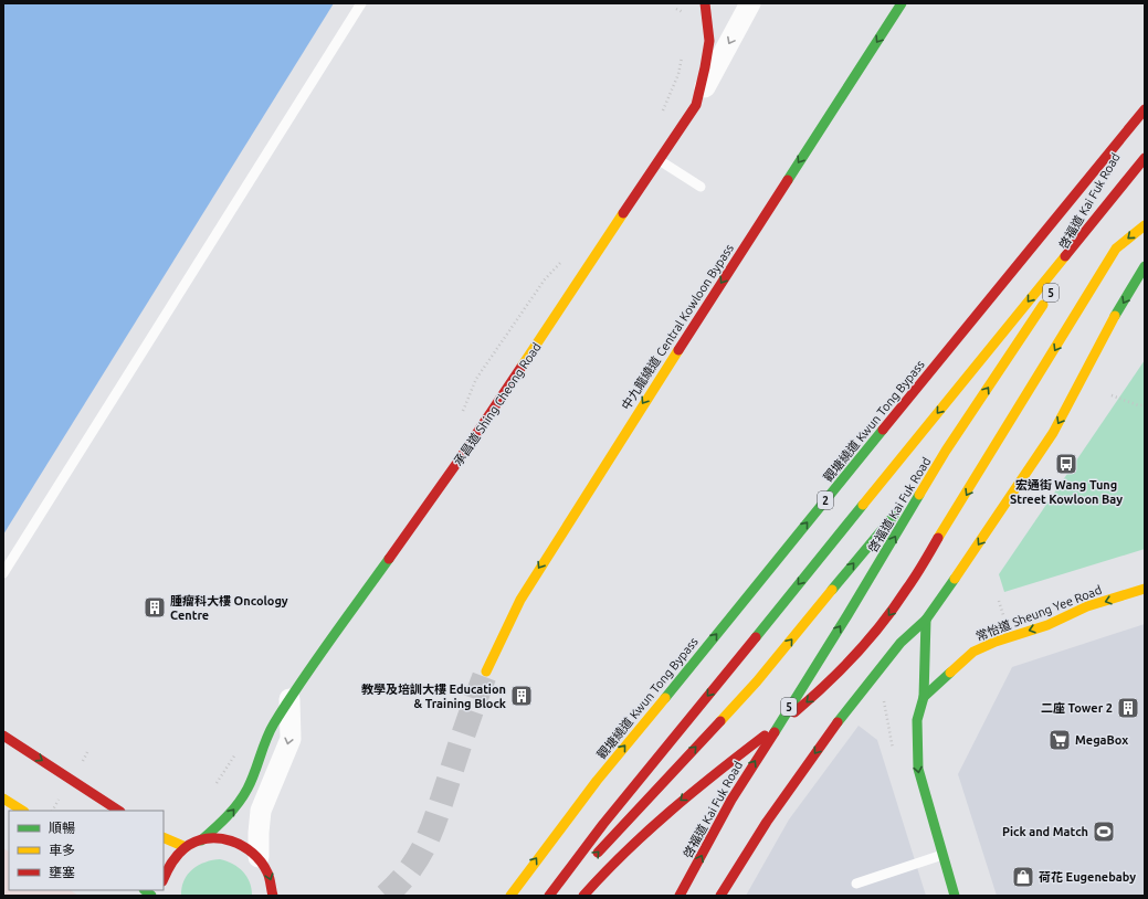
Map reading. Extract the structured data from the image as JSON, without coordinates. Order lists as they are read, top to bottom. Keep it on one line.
{"streets":{"main road":["啓福道 Kai Fuk Road","5","中九龍繞道 Central Kowloon Bypass","承昌道 Shing Cheong Road","觀塘繞道 Kwun Tong Bypass","2","常怡道 Sheung Yee Road"]},"one_way":["中九龍繞道 Central Kowloon Bypass","常怡道 Sheung Yee Road"],"places":{"bus stop":["宏通街 Wang Tung Street Kowloon Bay"],"building":["腫瘤科大樓 Oncology Centre","教學及培訓大樓 Education & Training Block","二座 Tower 2"],"supermarket":["MegaBox"],"sports":["Pick and Match"],"shop":["荷花 Eugenebaby"]},"legend":["順暢","車多","壅塞"]}
